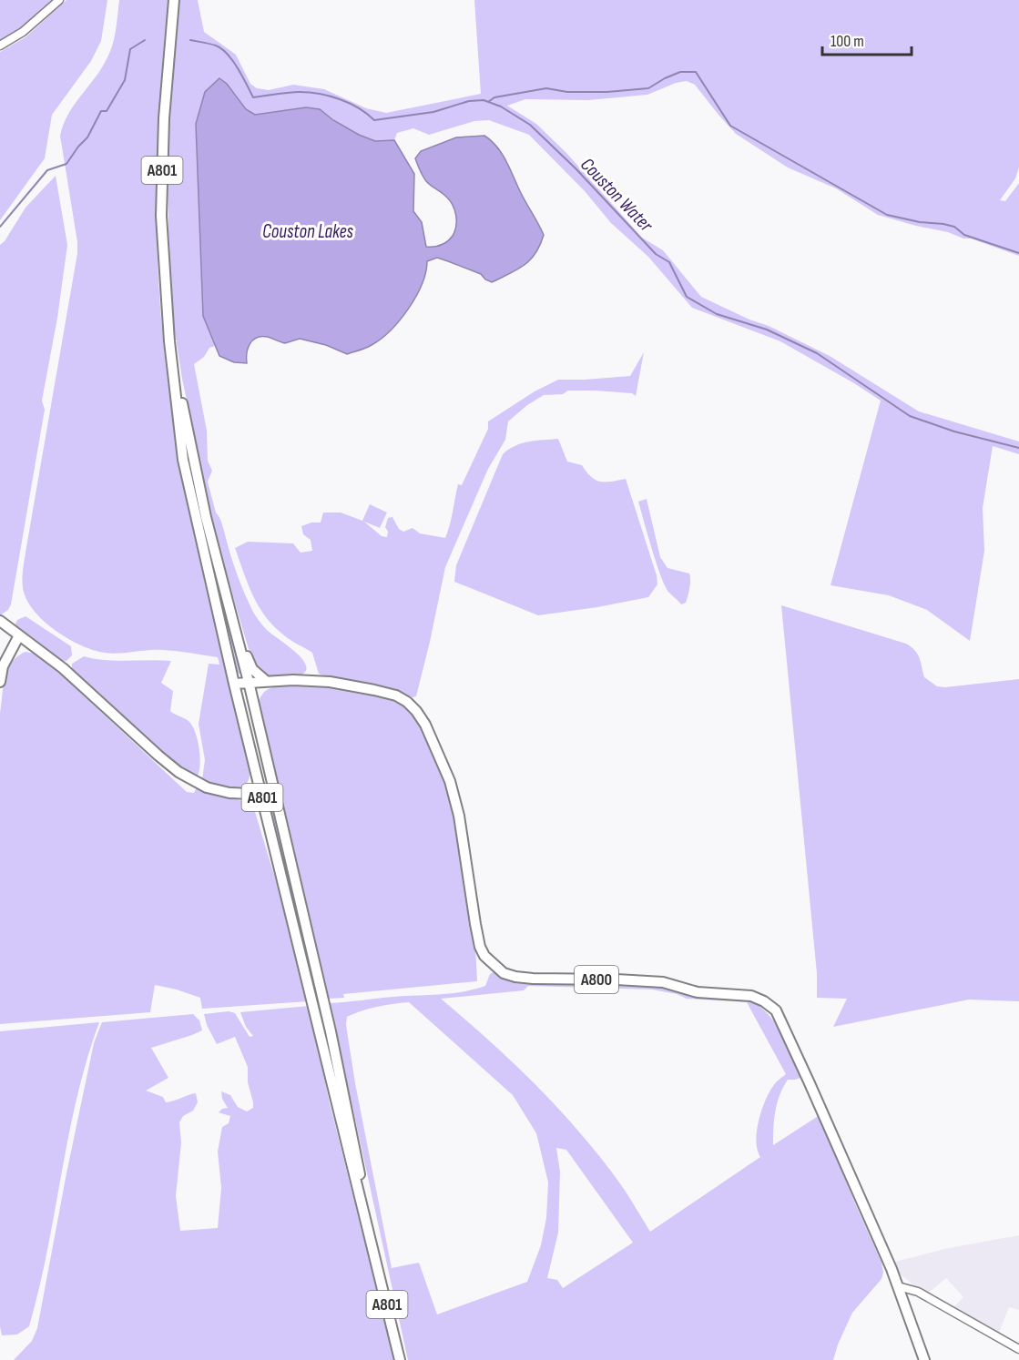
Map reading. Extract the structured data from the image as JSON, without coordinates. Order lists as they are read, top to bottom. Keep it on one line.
{"streets":{"main road":["A801","A800"]},"crossings":[["A801","A800"]],"water":["Couston Water","Couston Lakes"],"scale_bar":"100 m"}
